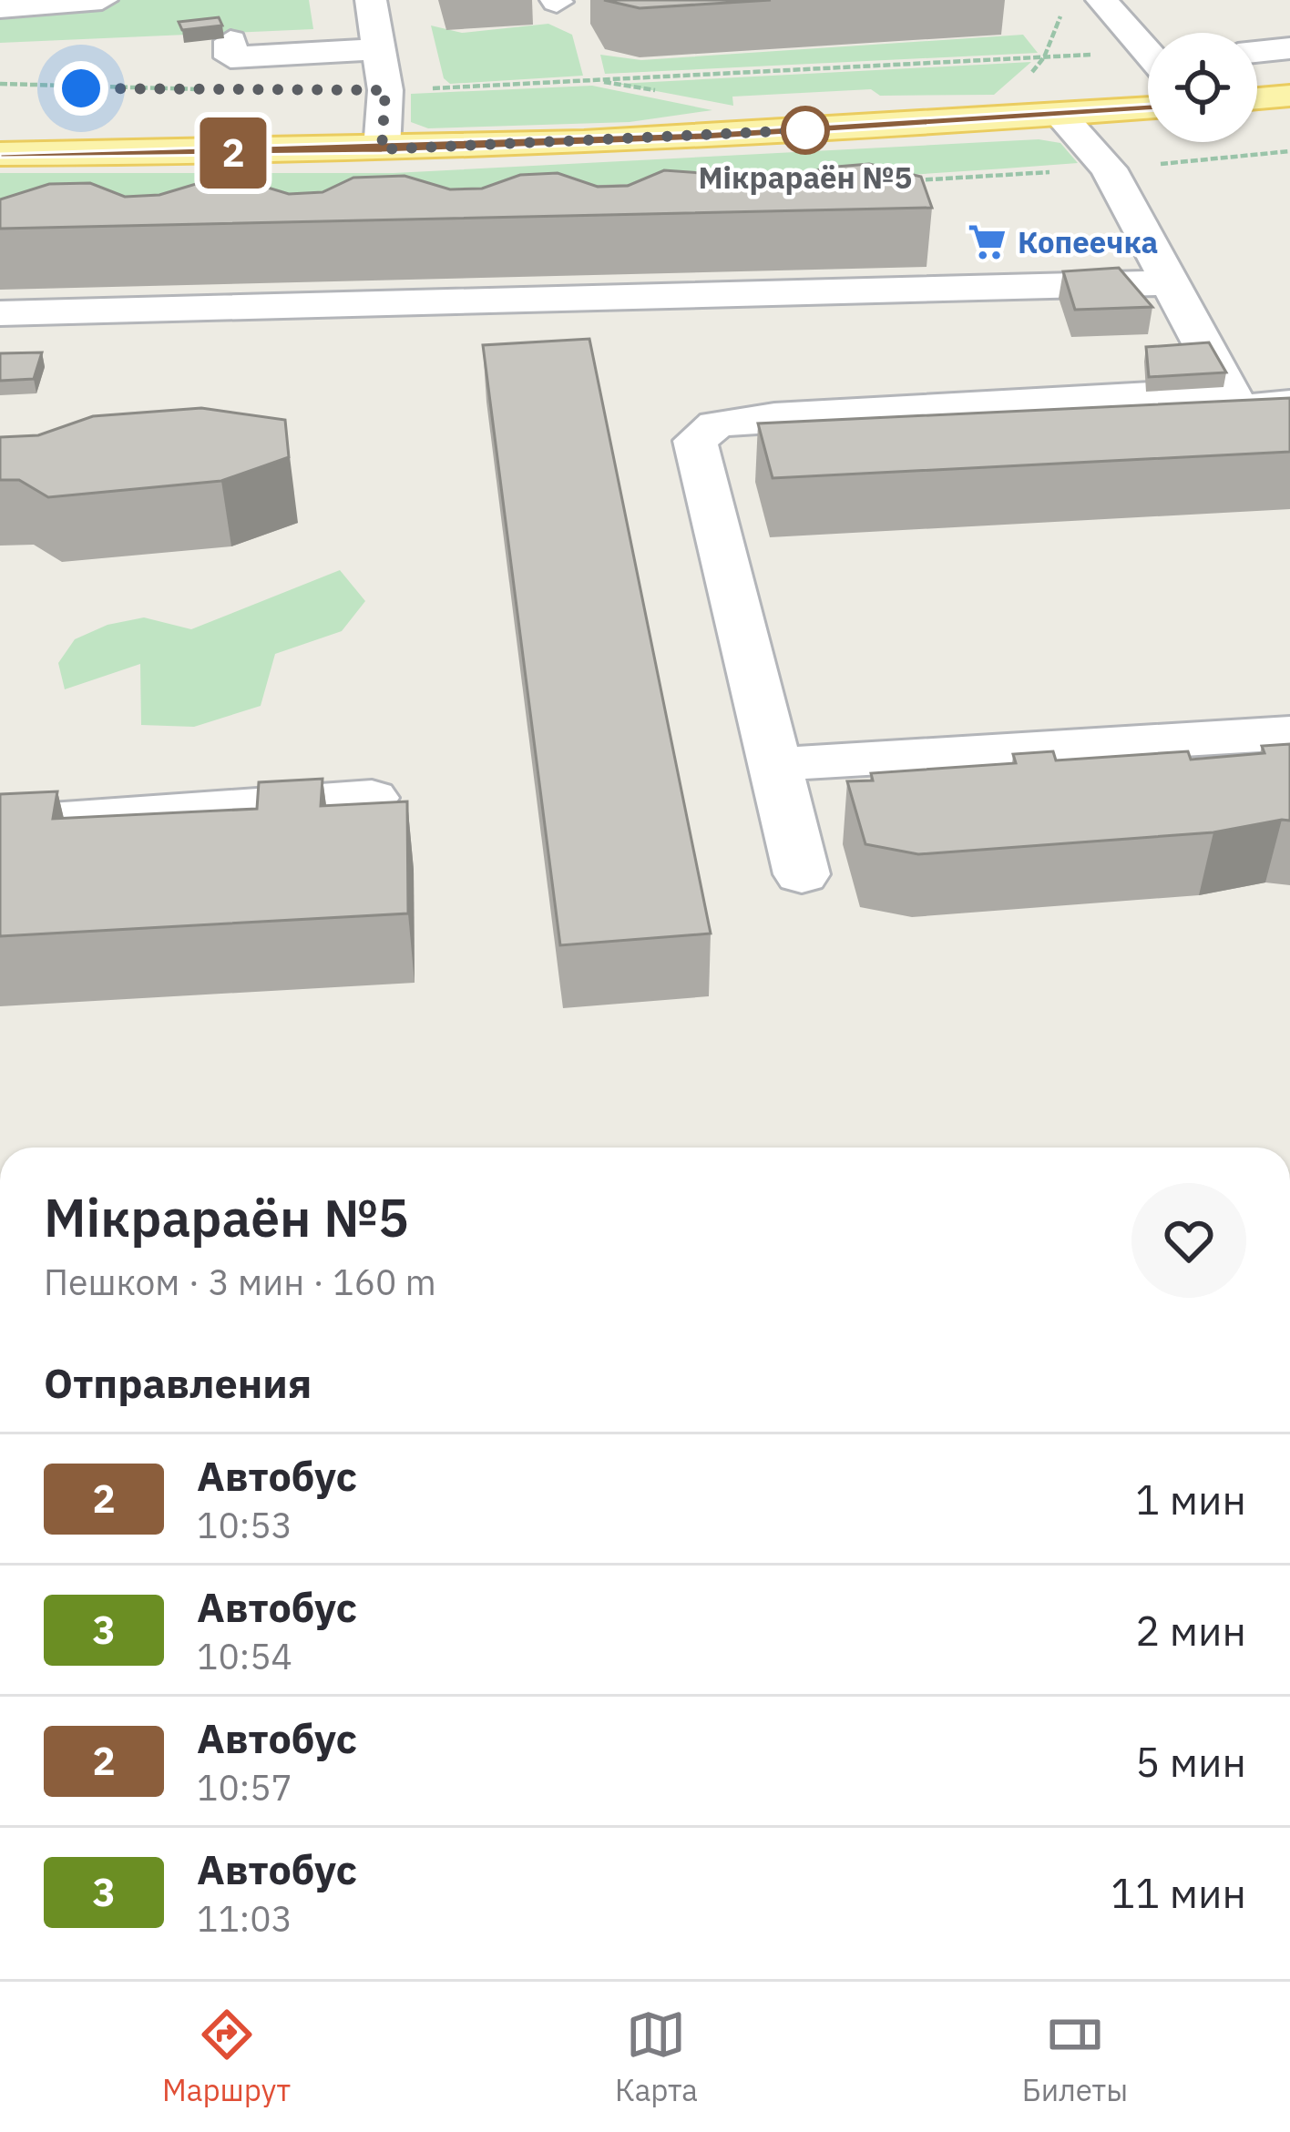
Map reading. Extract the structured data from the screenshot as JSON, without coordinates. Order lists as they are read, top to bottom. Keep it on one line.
{"places":{"other":["Мікрараён №5"],"supermarket":["Копеечка"]},"lines":["bus line 2"],"page":{"on_map":"2","heading":[["Мікрараён №5","Пешком · 3 мин · 160 m"],"Отправления"],"list":[{"mark":"2","name":"Автобус","note":"10:53","value":"1 мин"},{"mark":"3","name":"Автобус","note":"10:54","value":"2 мин"},{"mark":"2","name":"Автобус","note":"10:57","value":"5 мин"},{"mark":"3","name":"Автобус","note":"11:03","value":"11 мин"}],"tabs":["Маршрут","Карта","Билеты"]}}
